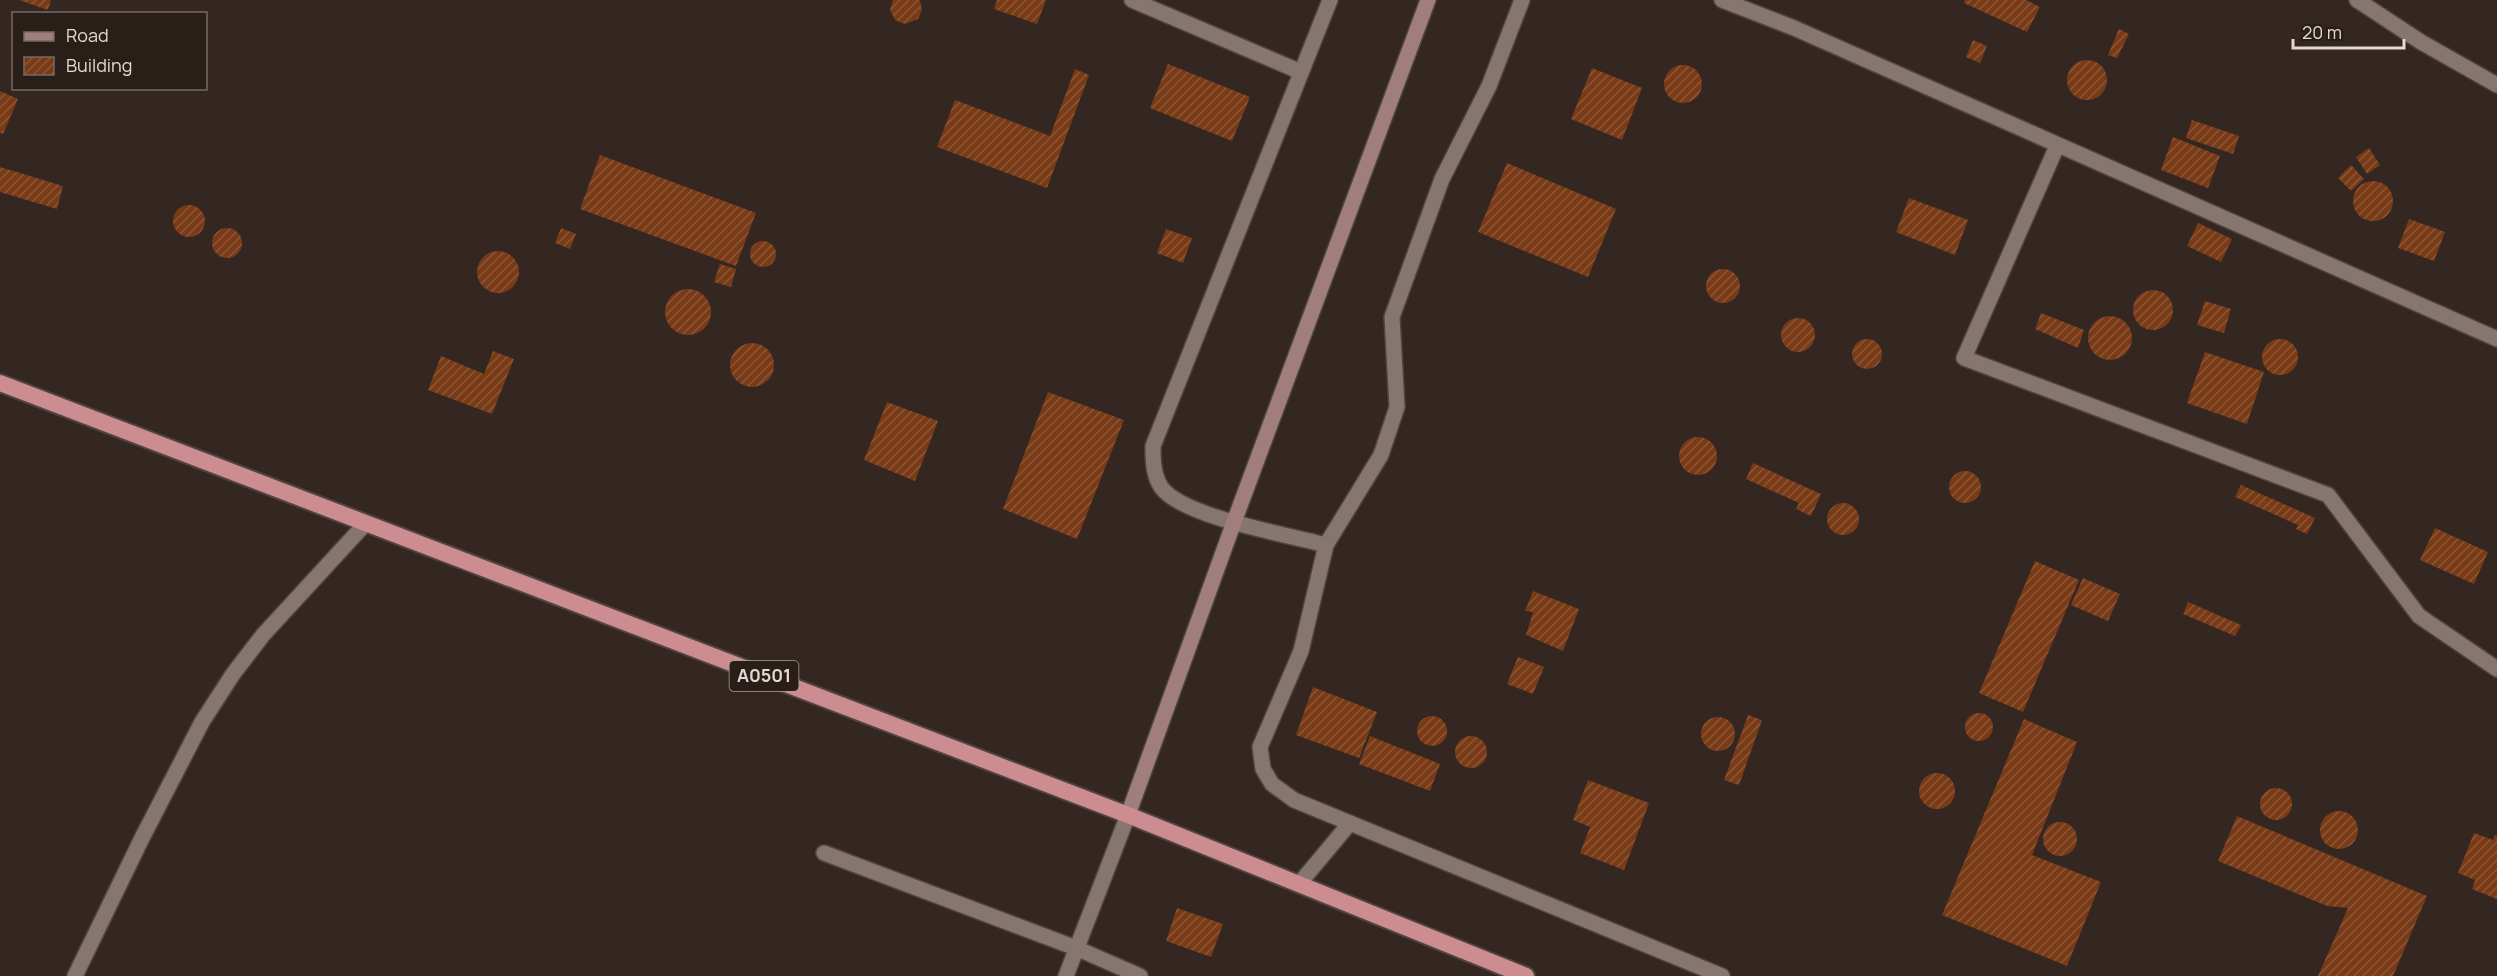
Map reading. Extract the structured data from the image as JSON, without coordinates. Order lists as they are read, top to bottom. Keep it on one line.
{"streets":{"highway":["A0501"]},"legend":["Road","Building"],"scale_bar":"20 m"}
